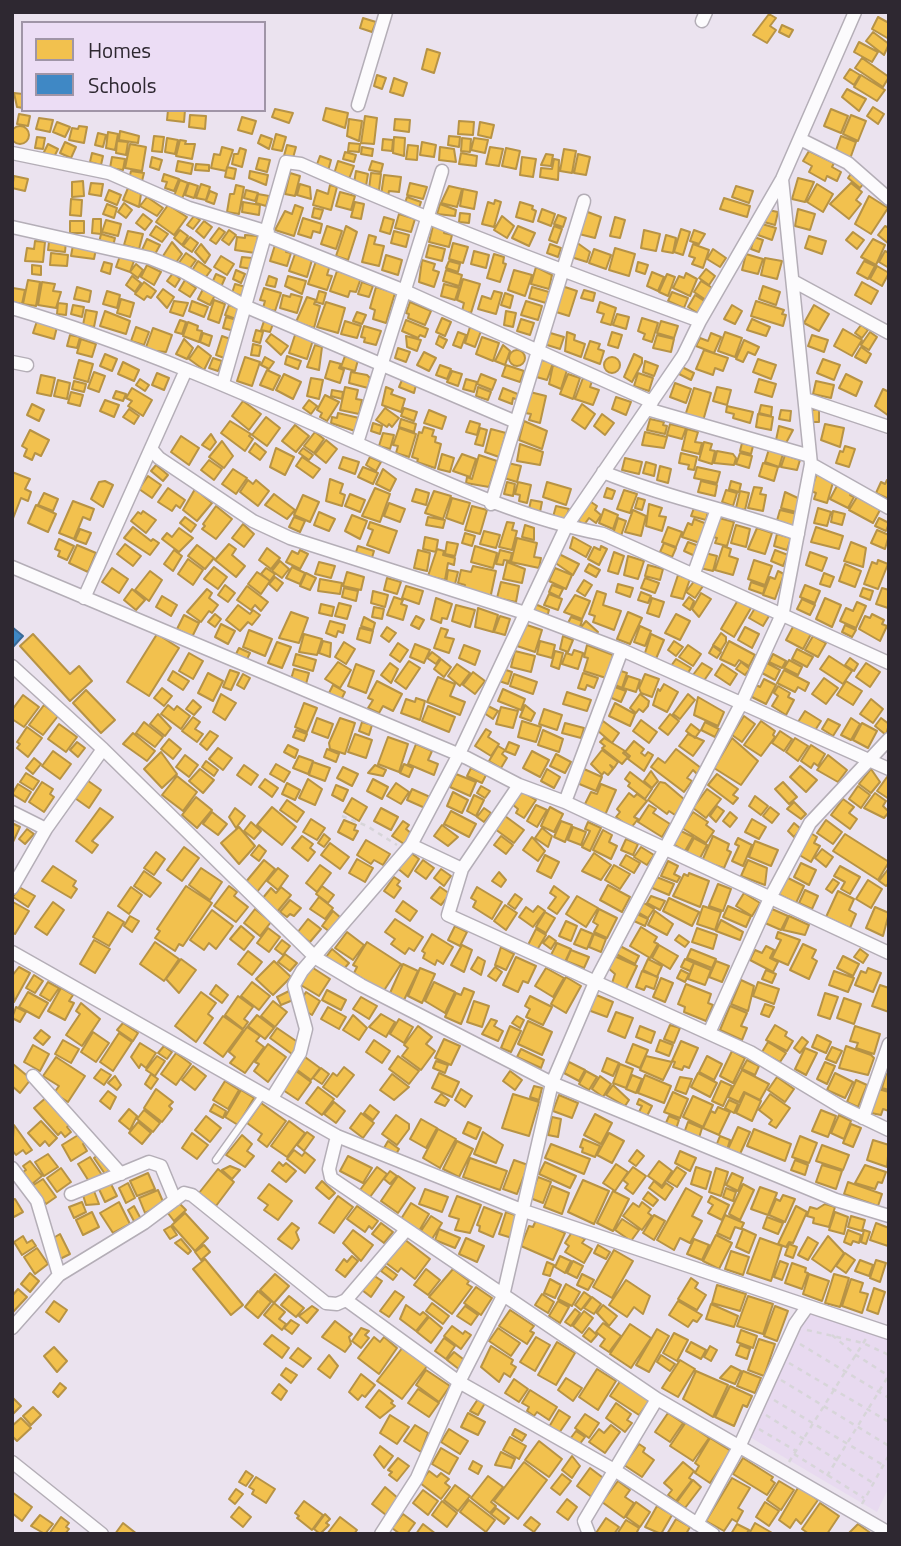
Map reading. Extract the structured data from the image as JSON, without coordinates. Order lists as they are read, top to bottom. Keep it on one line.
{"legend":["Homes","Schools"]}
